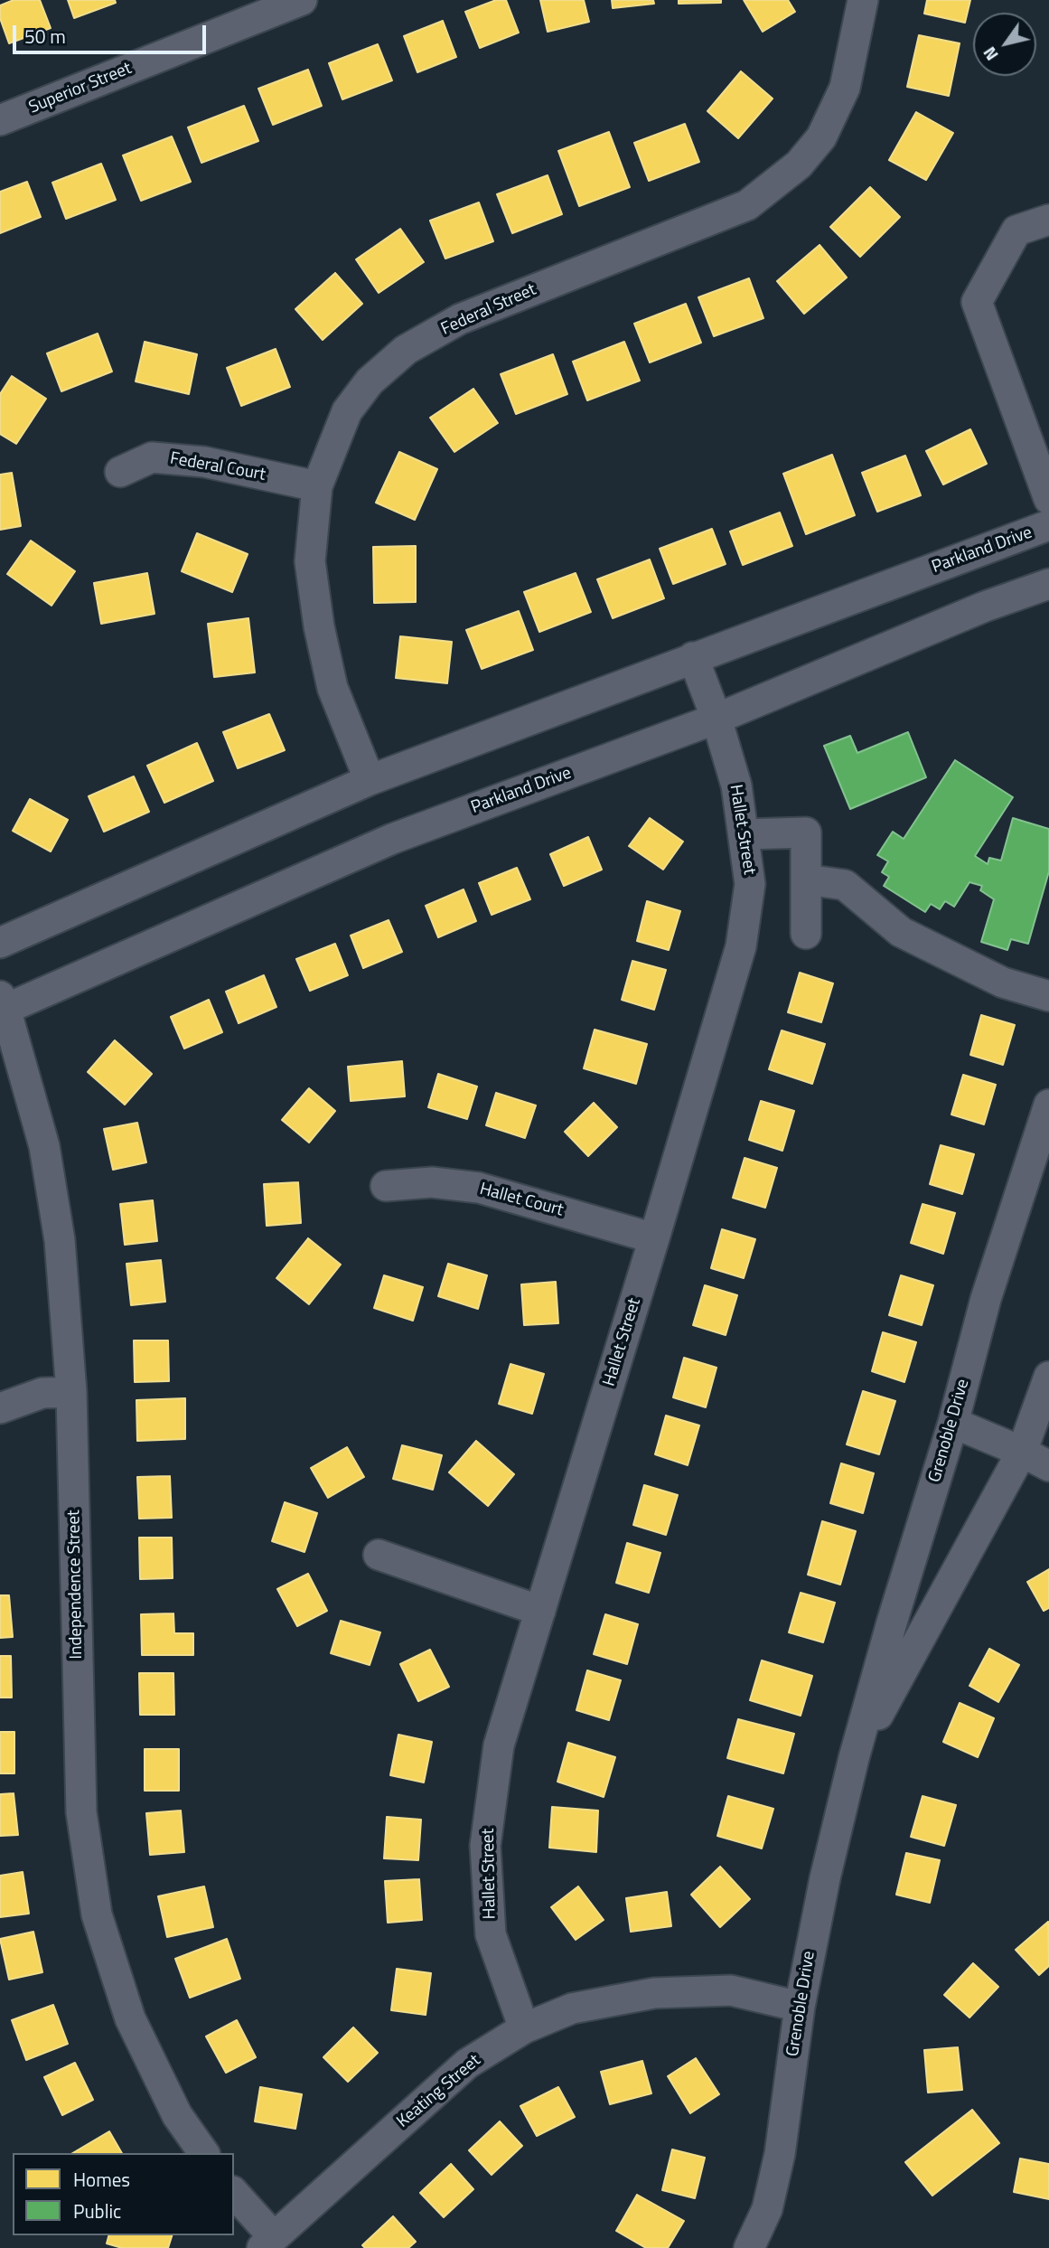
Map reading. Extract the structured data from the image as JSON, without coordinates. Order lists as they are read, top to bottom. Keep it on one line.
{"streets":{"street":["Superior Street","Federal Street","Federal Court","Parkland Drive","Hallet Street","Hallet Court","Grenoble Drive","Independence Street","Keating Street"]},"crossings":[["Federal Street","Federal Court"],["Federal Street","Parkland Drive"],["Parkland Drive","Hallet Street"],["Parkland Drive","Independence Street"],["Hallet Street","Hallet Court"],["Hallet Street","Keating Street"],["Grenoble Drive","Keating Street"]],"legend":["Homes","Public"],"scale_bar":"50 m","north":"bottom left"}
